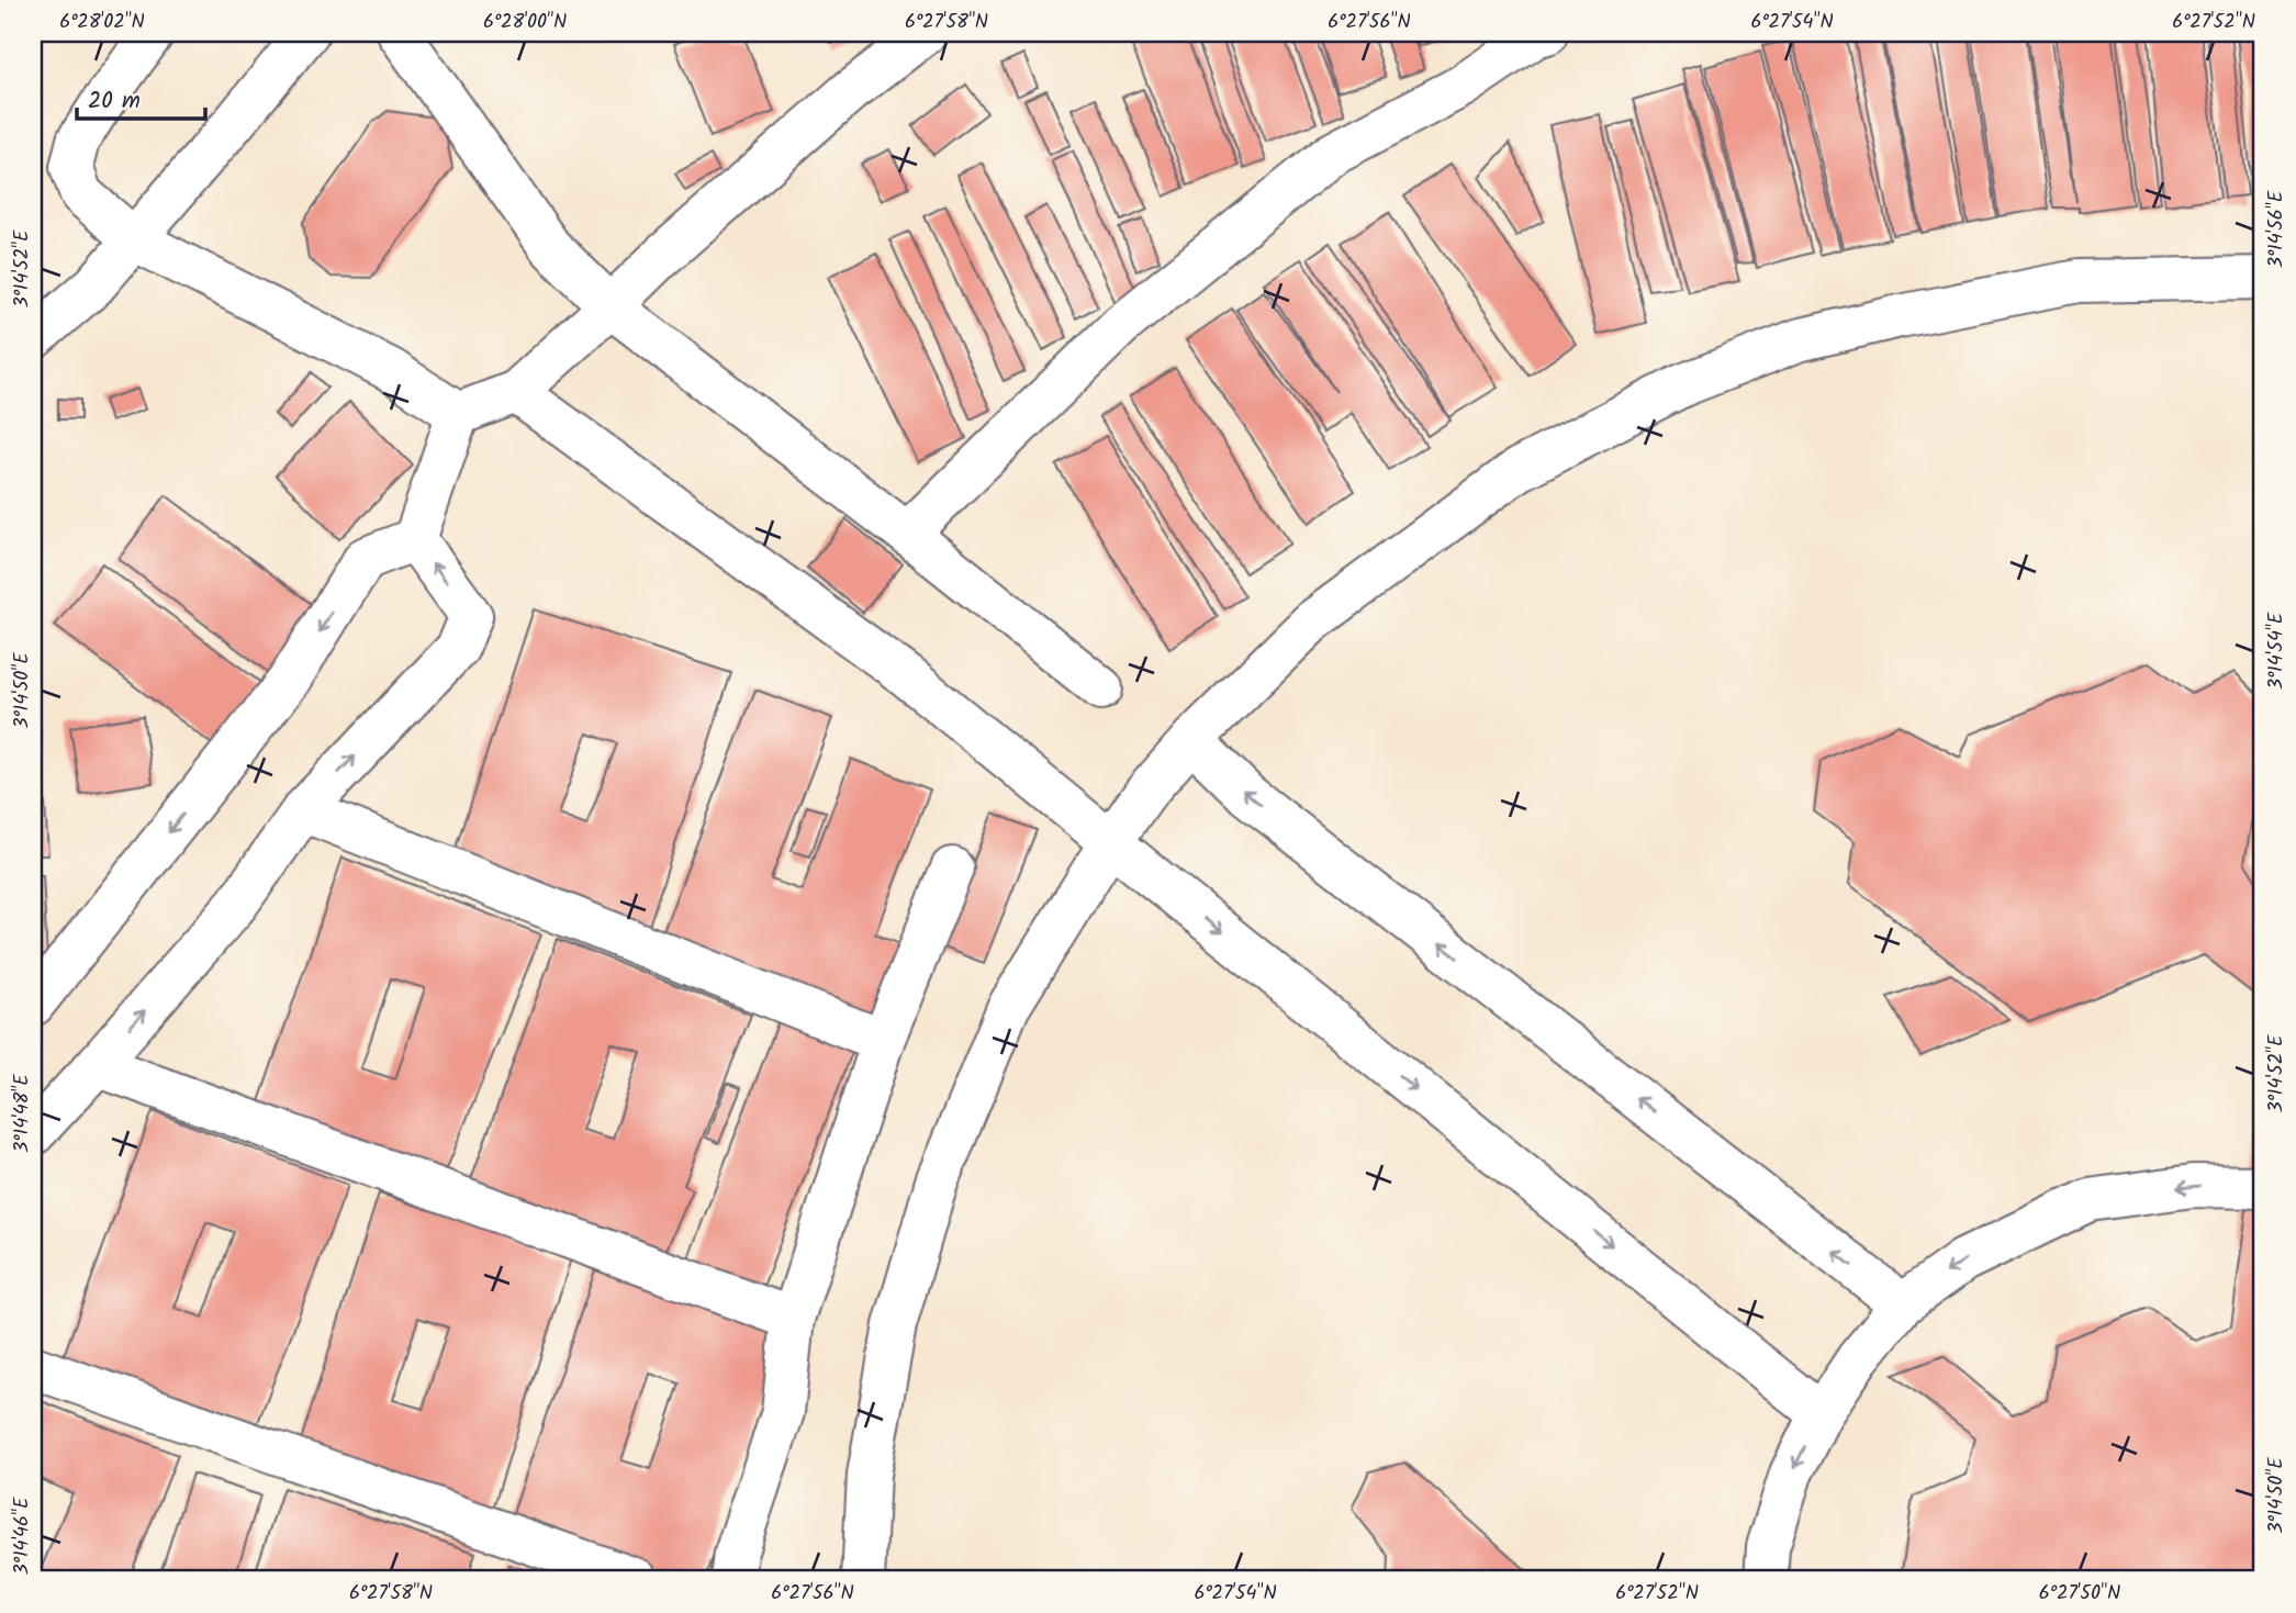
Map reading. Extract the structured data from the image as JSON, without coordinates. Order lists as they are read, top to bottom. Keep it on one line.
{"scale_bar":"20 m","coordinates":["6°28'02\"N","6°28'00\"N","6°27'58\"N","6°27'56\"N","6°27'54\"N","6°27'52\"N","3°14'56\"E","3°14'52\"E","3°14'54\"E","3°14'50\"E","3°14'48\"E","3°14'46\"E","6°27'50\"N"]}
